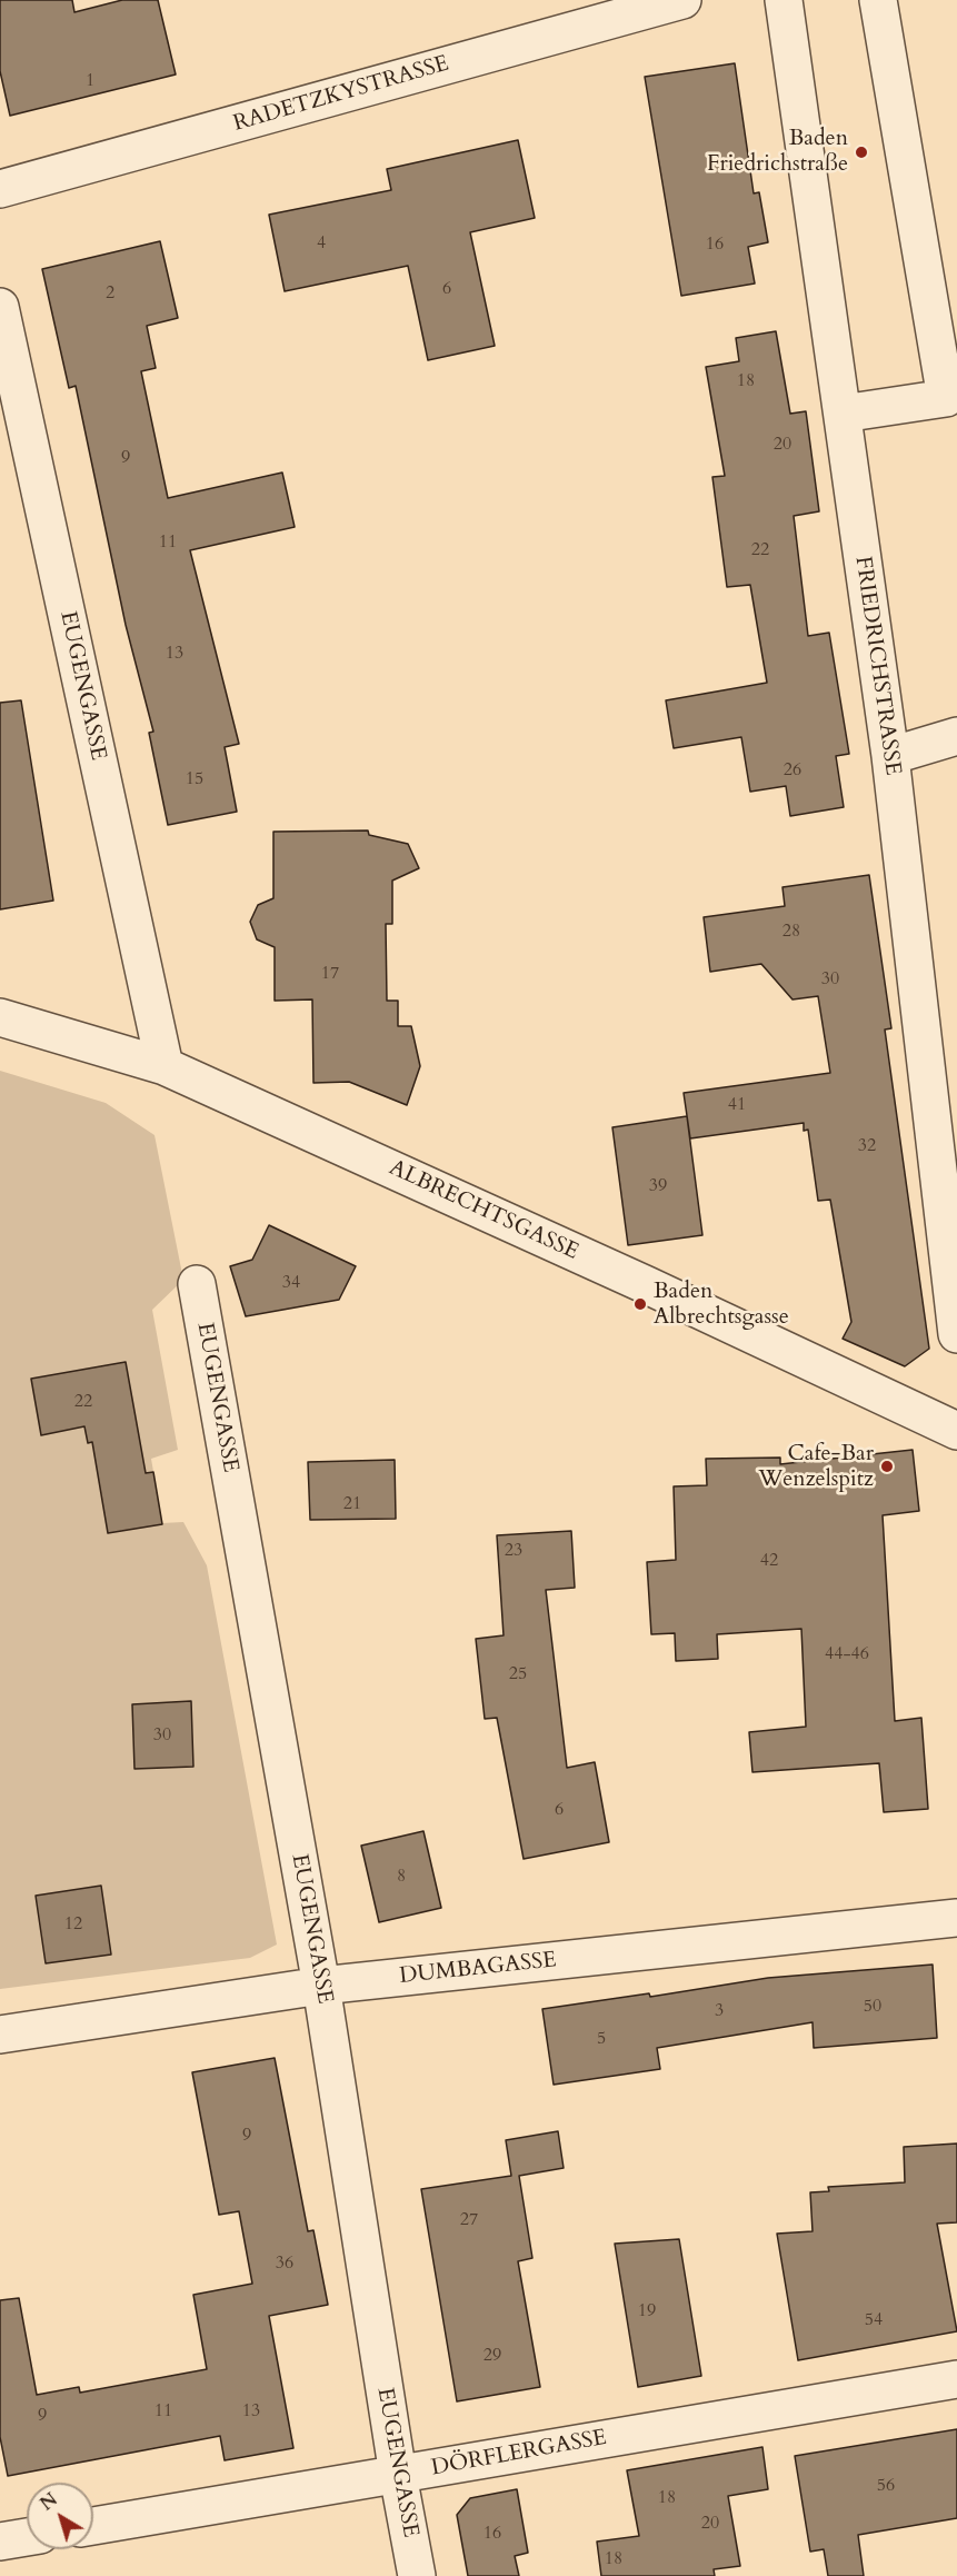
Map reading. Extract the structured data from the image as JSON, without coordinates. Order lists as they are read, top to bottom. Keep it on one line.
{"streets":{"street":["RADETZKYSTRASSE","FRIEDRICHSTRASSE","EUGENGASSE","ALBRECHTSGASSE","DUMBAGASSE","DÖRFLERGASSE"]},"crossings":[["EUGENGASSE","ALBRECHTSGASSE"],["EUGENGASSE","DUMBAGASSE"],["EUGENGASSE","DÖRFLERGASSE"]],"places":["Baden Friedrichstraße","Baden Albrechtsgasse","Cafe-Bar Wenzelspitz"],"house_numbers":["1","4","16","6","2","18","20","9","11","22","13","26","15","28","17","30","41","32","39","34","22","21","23","42","44-46","25","30","6","8","12","50","3","5","9","27","36","19","54","29","11","13","9","56","18","20","16","18"],"north":"top left"}
